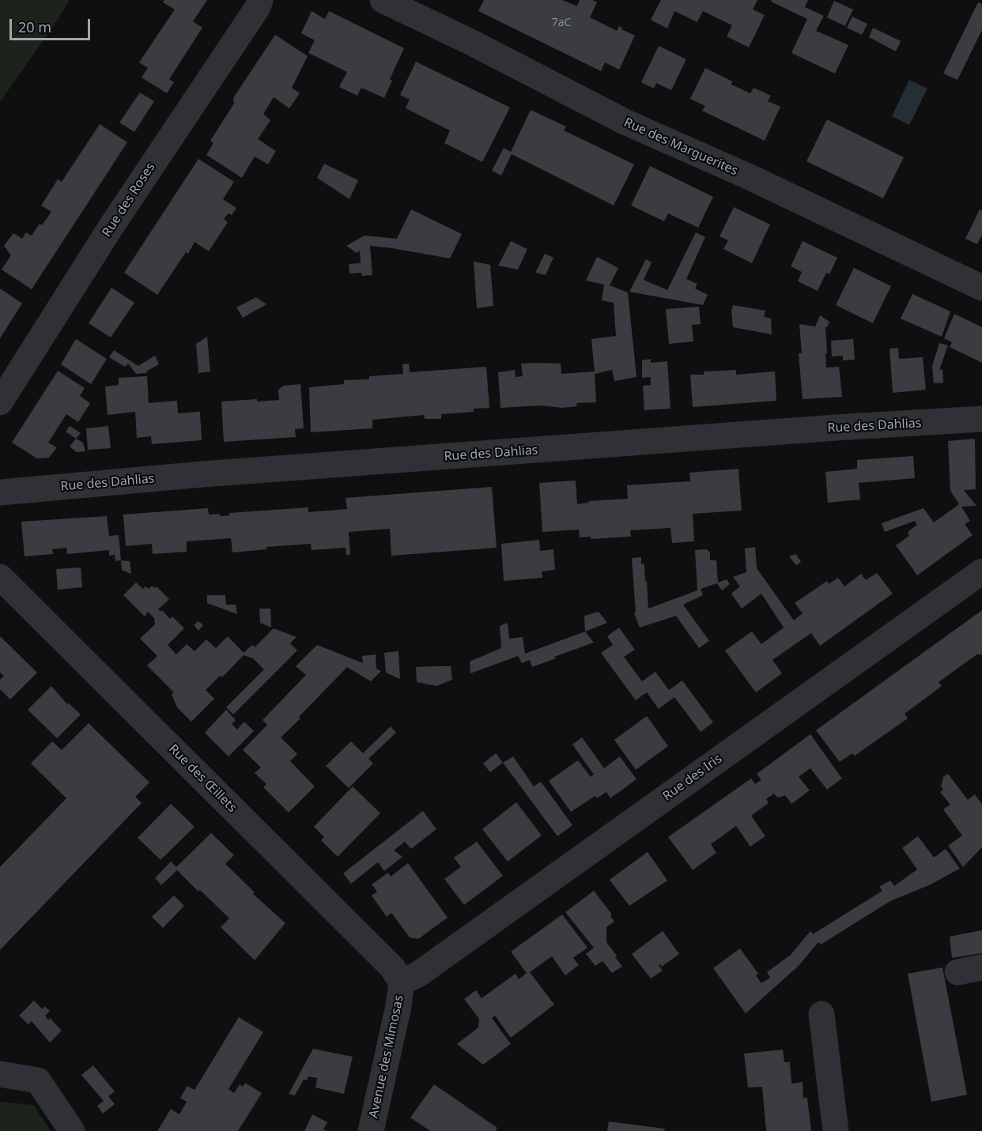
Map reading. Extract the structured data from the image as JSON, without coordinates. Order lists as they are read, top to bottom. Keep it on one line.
{"streets":{"street":["Rue des Marguerites","Rue des Roses","Rue des Dahlias","Rue des Iris","Rue des Œillets","Avenue des Mimosas"]},"crossings":[["Rue des Iris","Rue des Œillets"],["Rue des Iris","Avenue des Mimosas"],["Rue des Œillets","Avenue des Mimosas"]],"house_numbers":["7aC"],"scale_bar":"20 m"}
